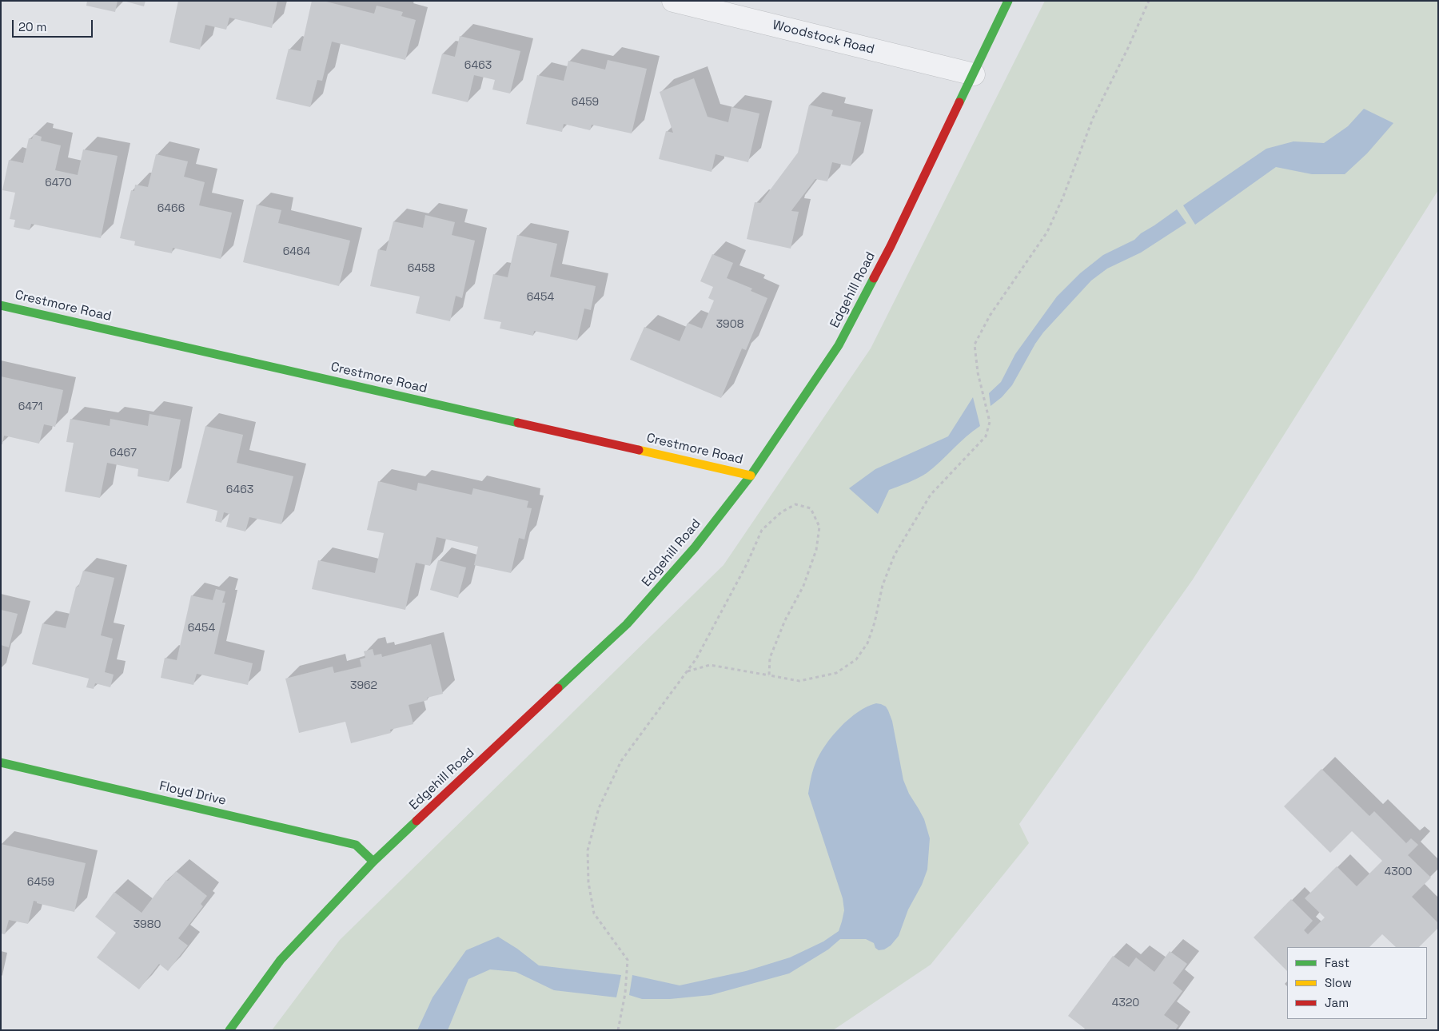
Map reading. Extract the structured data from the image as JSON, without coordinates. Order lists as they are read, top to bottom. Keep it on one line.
{"streets":{"street":["Woodstock Road","Edgehill Road","Crestmore Road","Floyd Drive"]},"crossings":[["Woodstock Road","Edgehill Road"],["Edgehill Road","Crestmore Road"],["Edgehill Road","Floyd Drive"]],"house_numbers":["6463","6459","6470","6466","6464","6458","6454","3908","6471","6467","6463","6454","3962","4300","6459","3980","4320"],"legend":["Fast","Slow","Jam"],"scale_bar":"20 m"}
